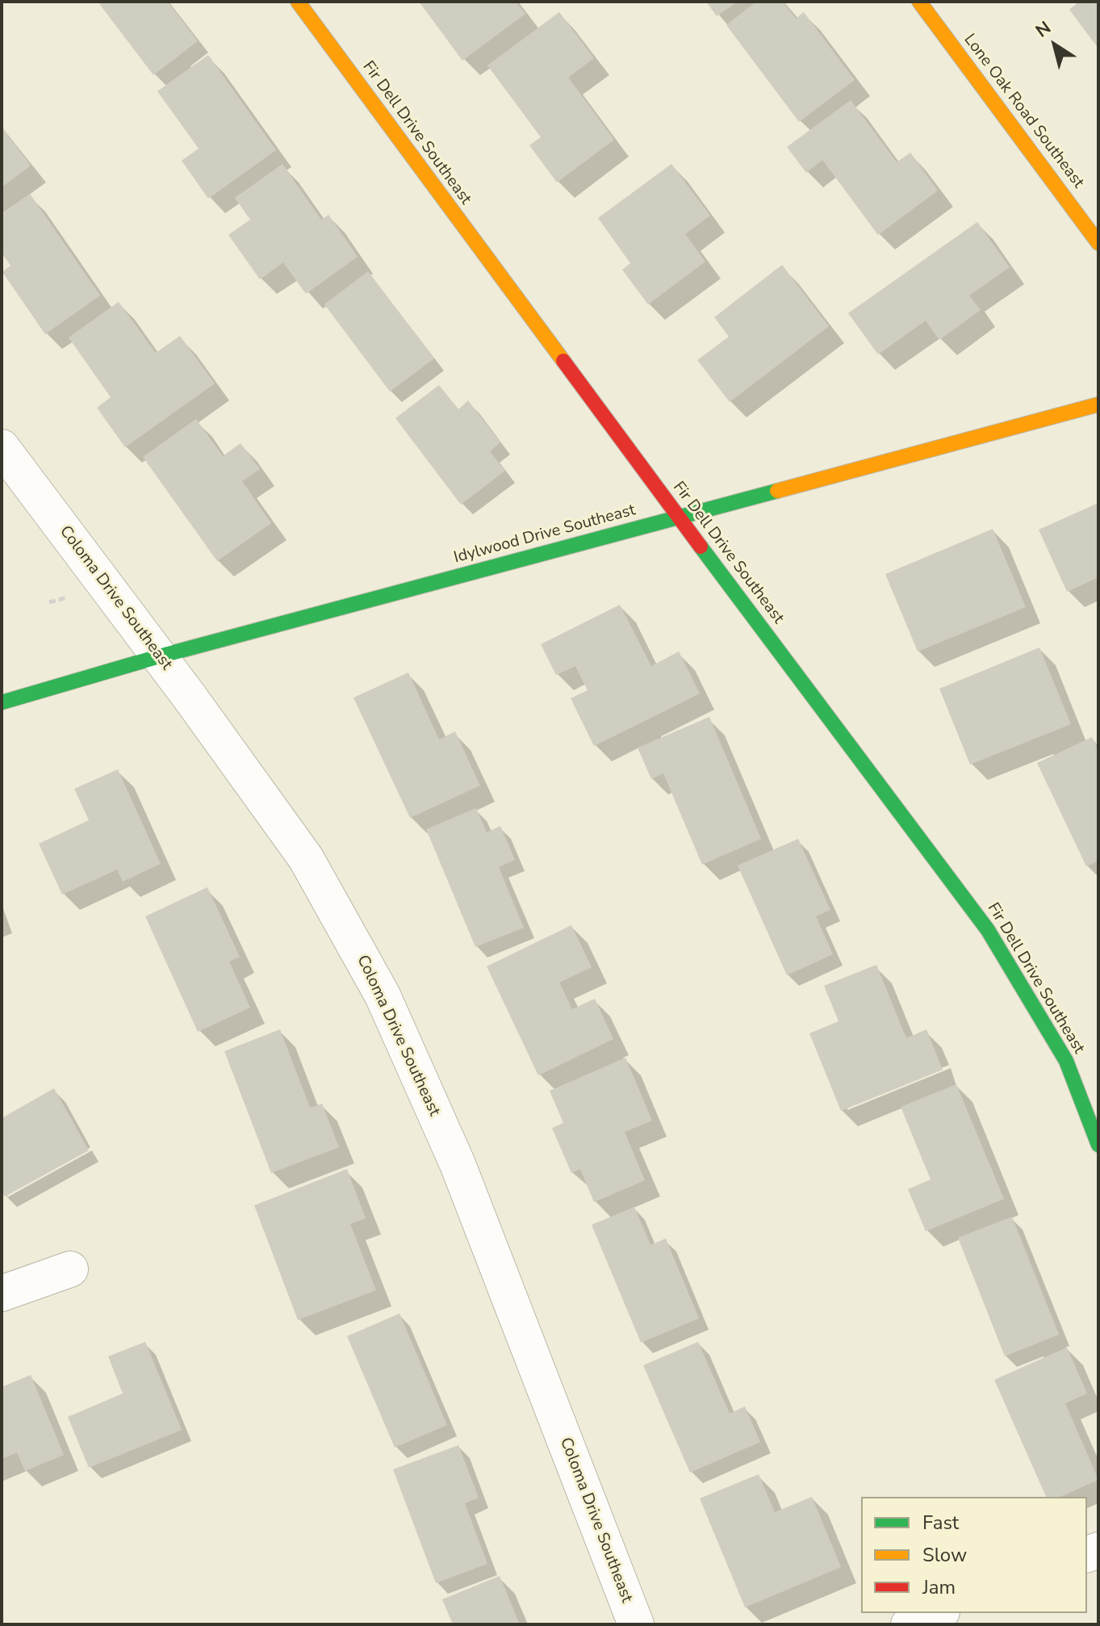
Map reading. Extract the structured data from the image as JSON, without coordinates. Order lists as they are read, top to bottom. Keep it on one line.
{"streets":{"street":["Lone Oak Road Southeast","Fir Dell Drive Southeast","Idylwood Drive Southeast","Coloma Drive Southeast"]},"crossings":[["Fir Dell Drive Southeast","Idylwood Drive Southeast"],["Idylwood Drive Southeast","Coloma Drive Southeast"]],"legend":["Fast","Slow","Jam"],"north":"top left"}
